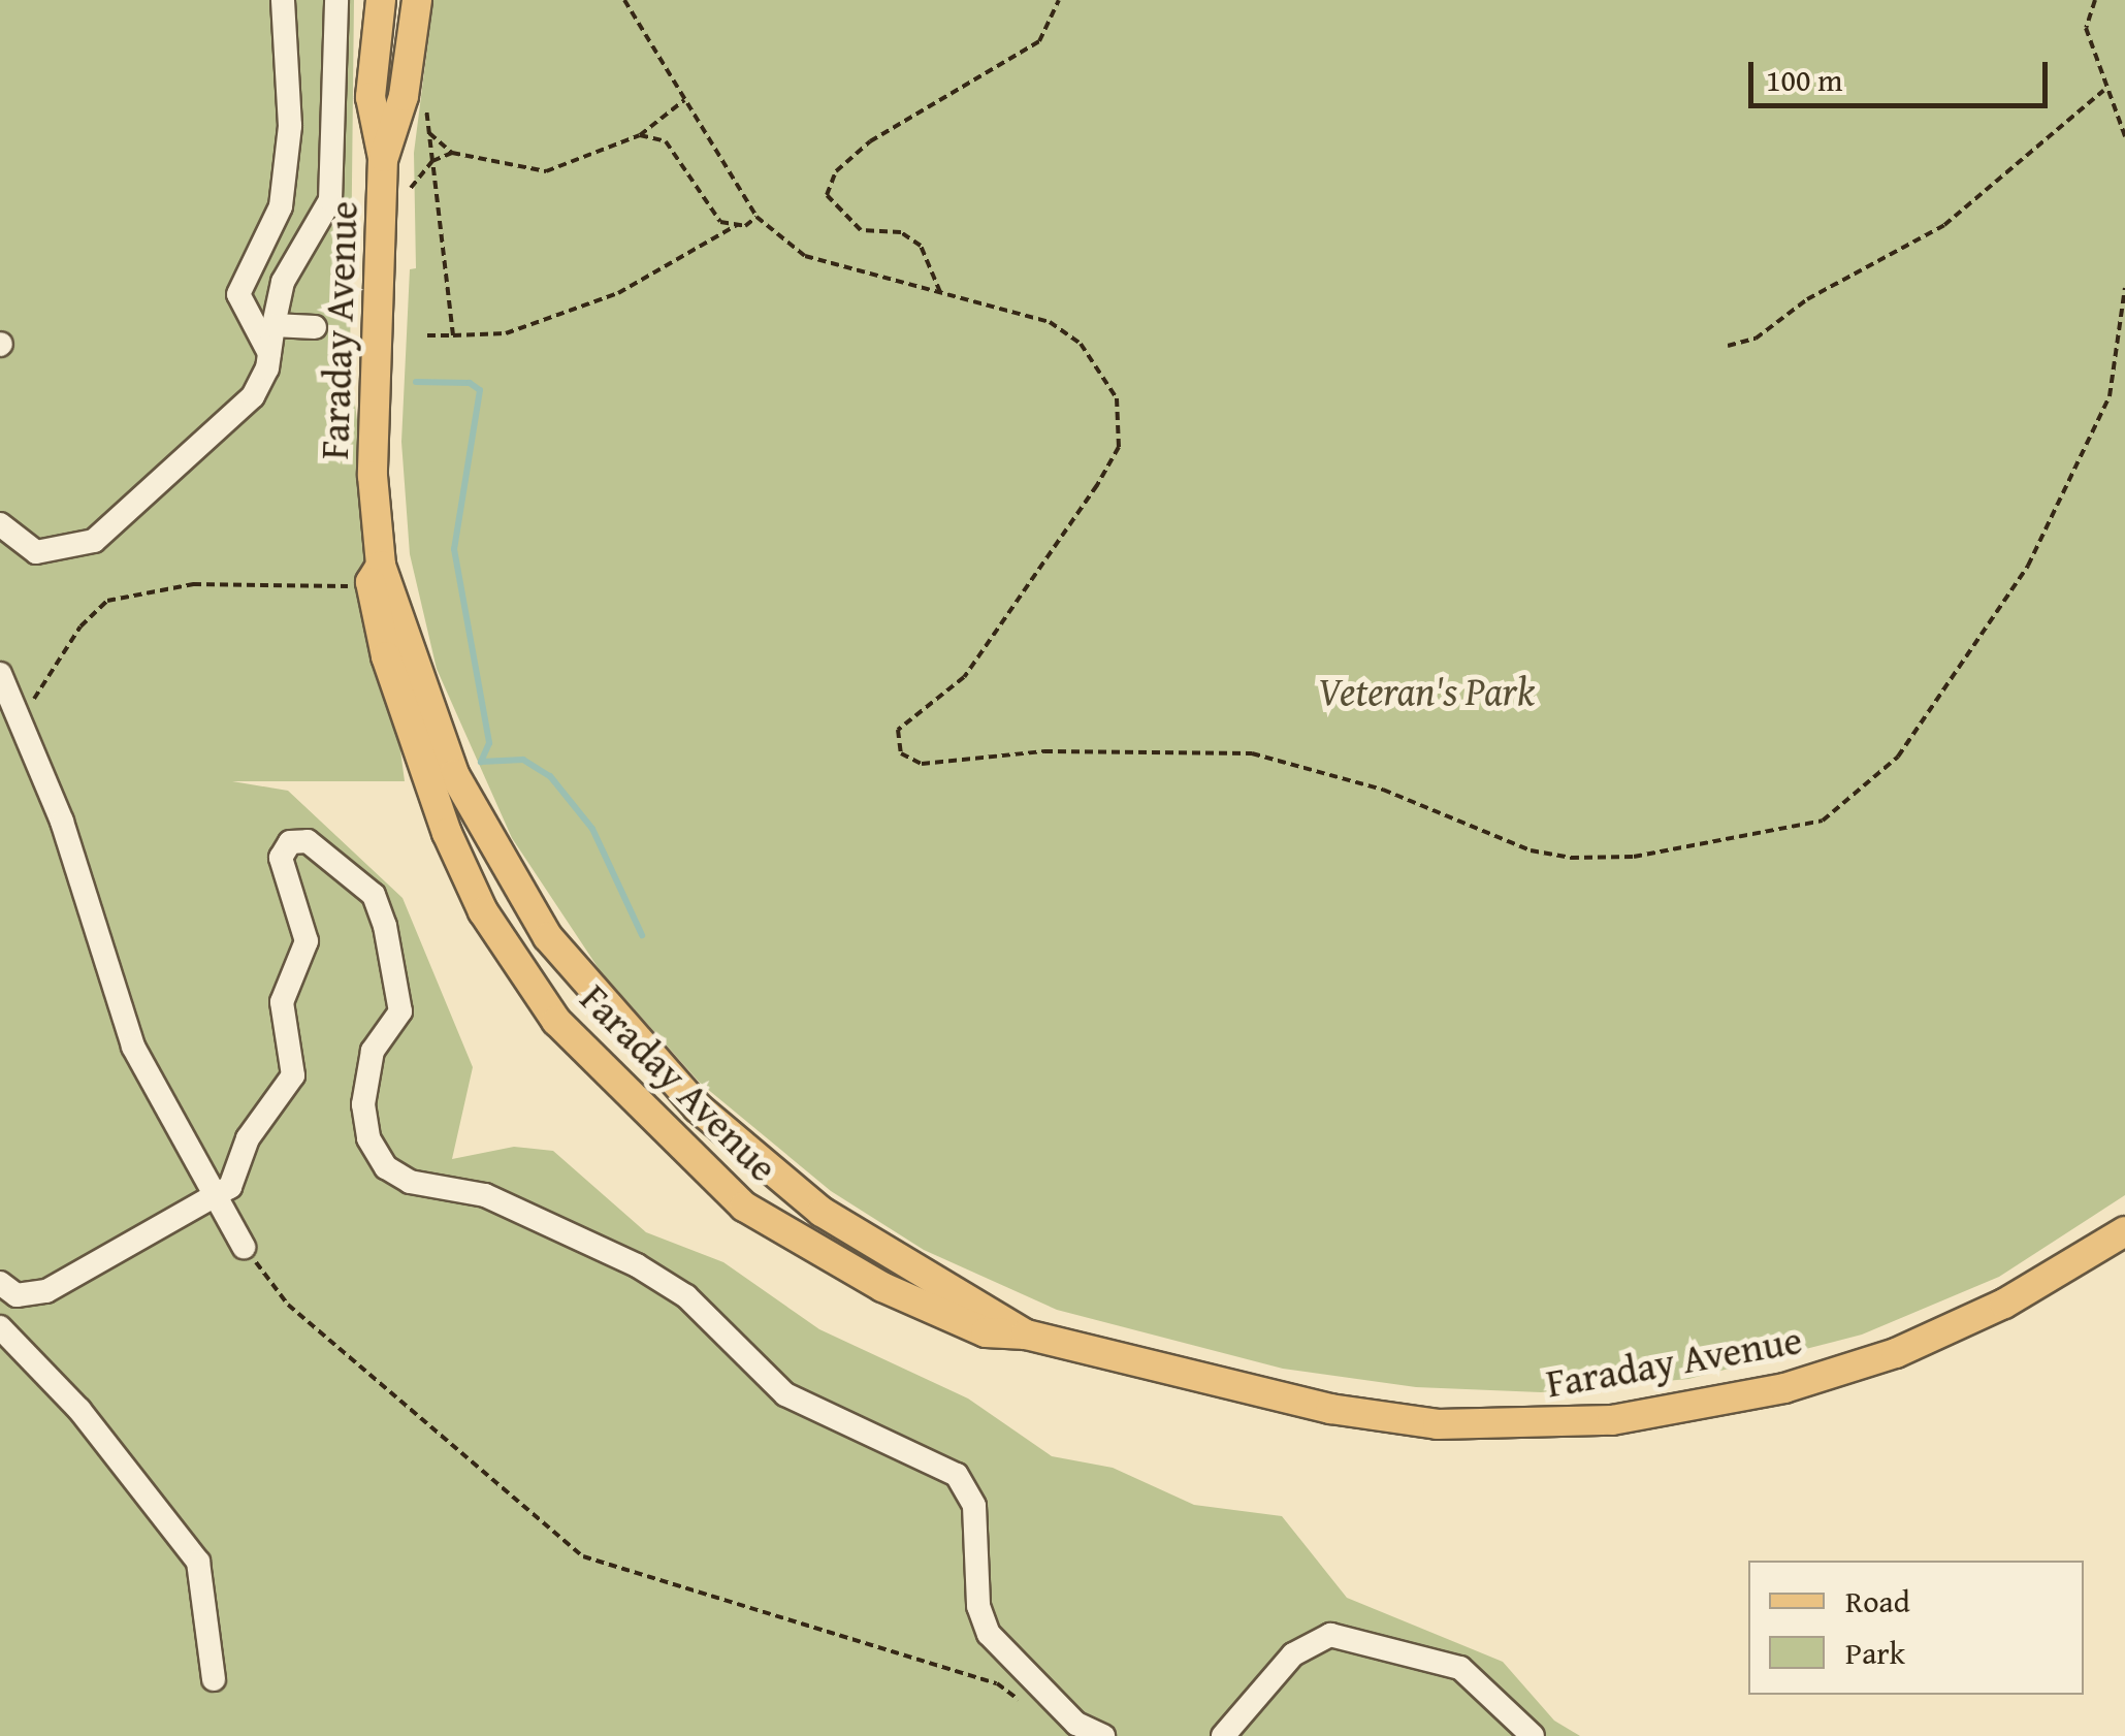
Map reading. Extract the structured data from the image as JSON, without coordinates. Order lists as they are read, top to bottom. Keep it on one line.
{"streets":{"main road":["Faraday Avenue"]},"parks":["Veteran's Park"],"legend":["Road","Park"],"scale_bar":"100 m"}
